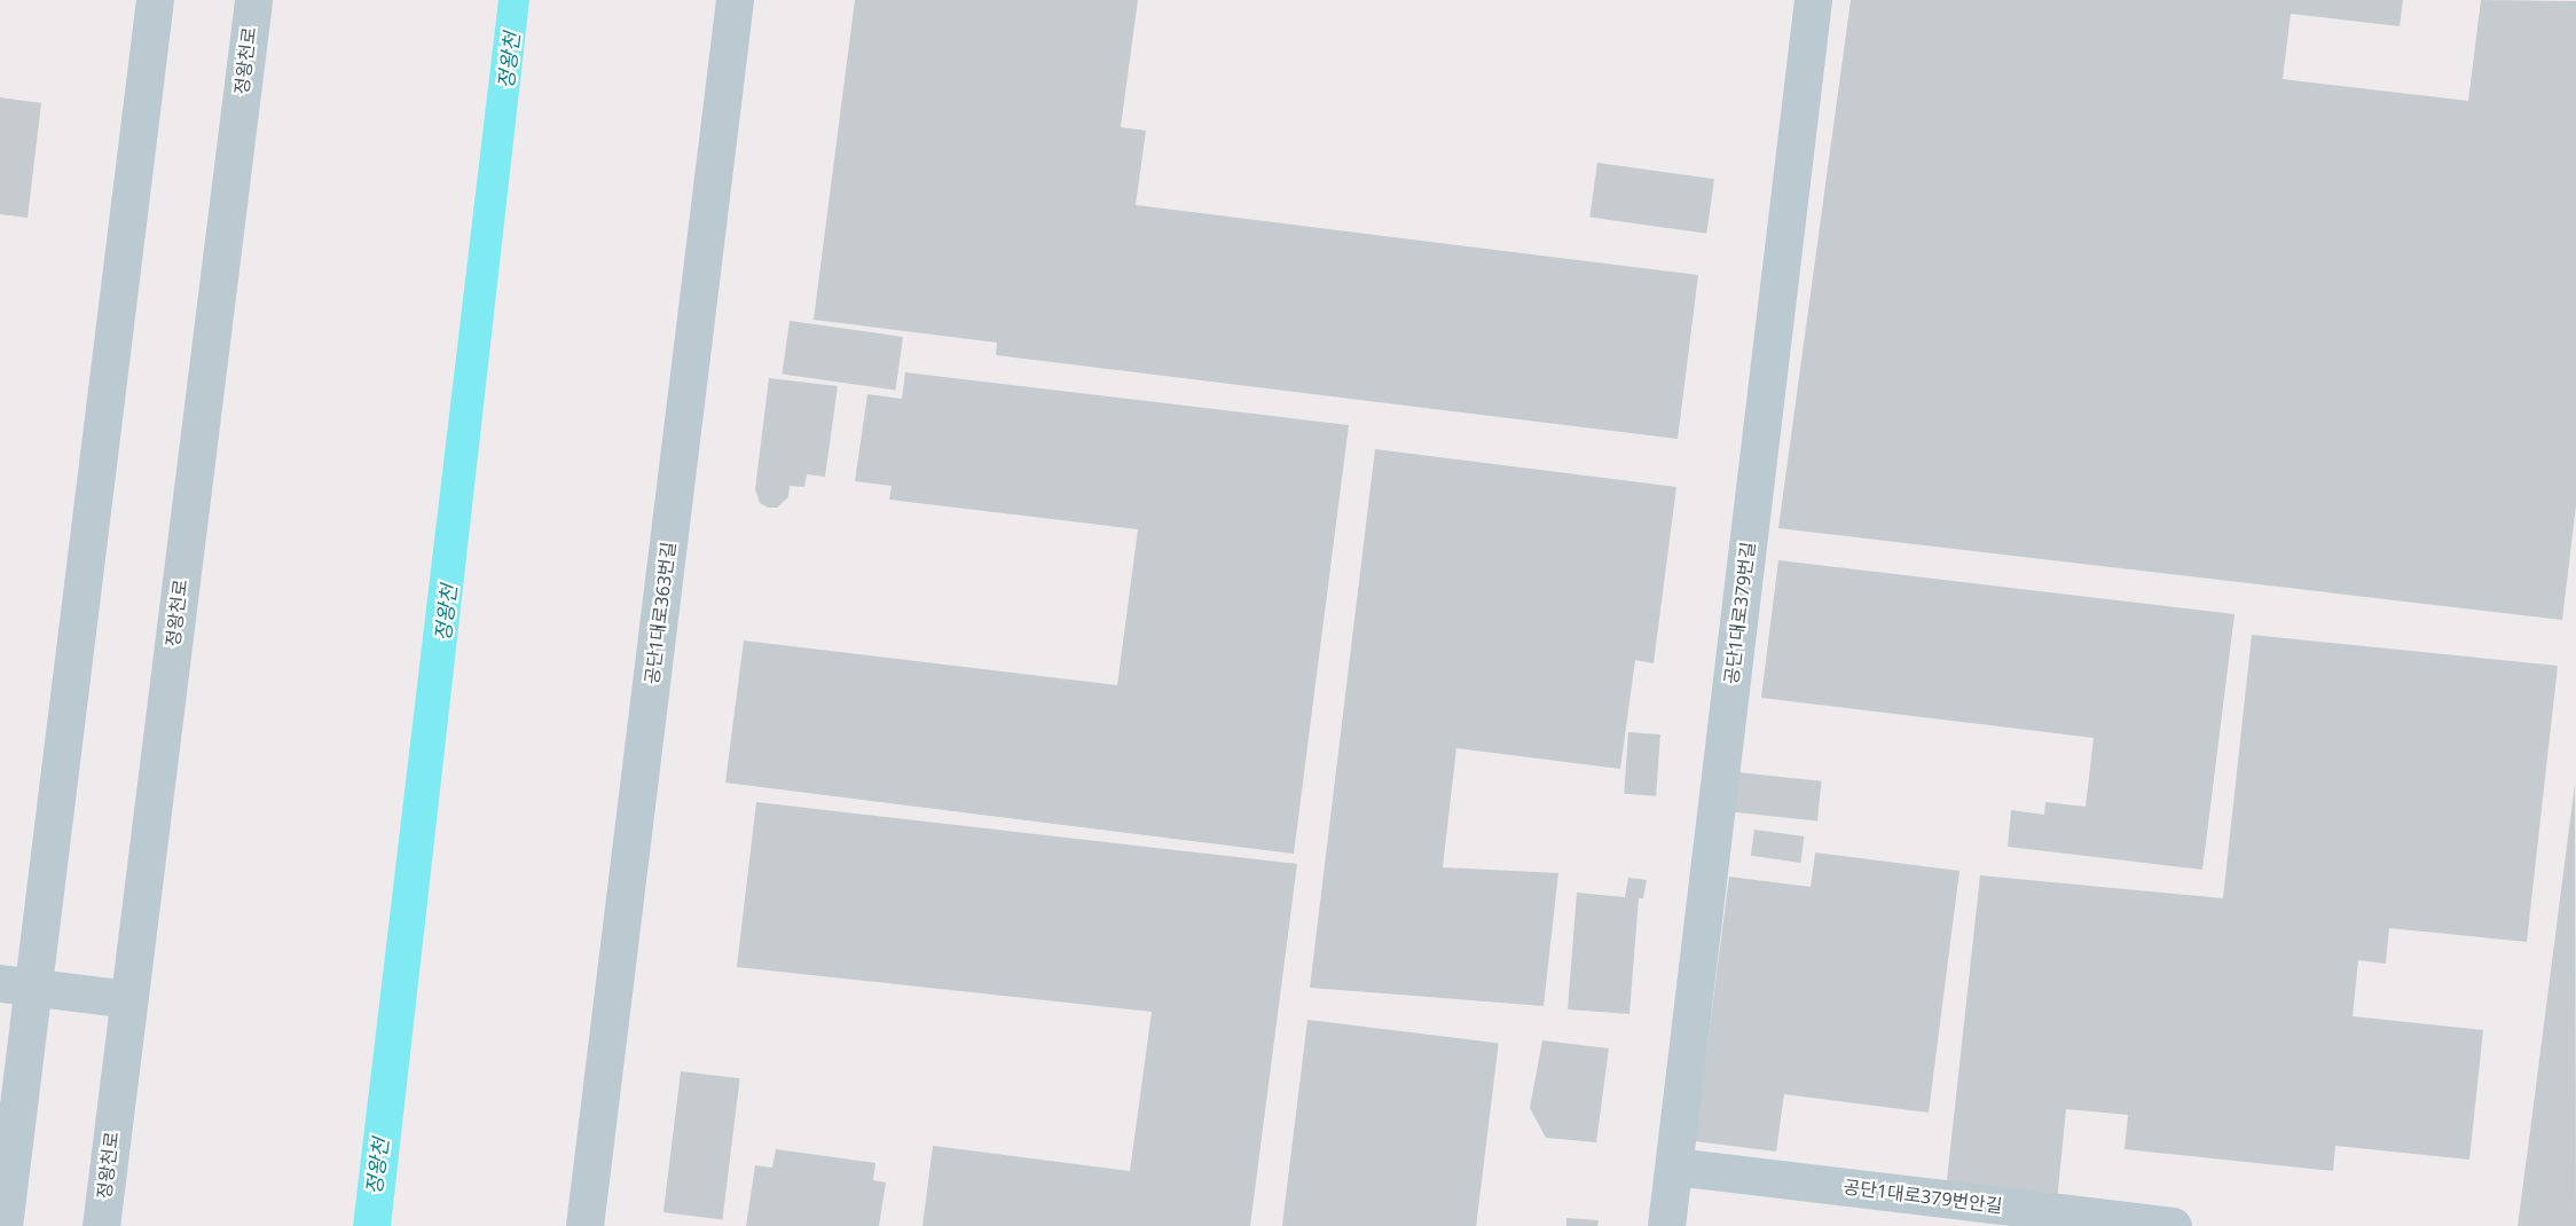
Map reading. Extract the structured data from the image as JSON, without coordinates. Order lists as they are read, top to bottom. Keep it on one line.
{"streets":{"street":["정왕천로","공단1대로363번길","공단1대로379번길","공단1대로379번안길"]},"crossings":[["공단1대로379번길","공단1대로379번안길"]],"water":["정왕천"]}
